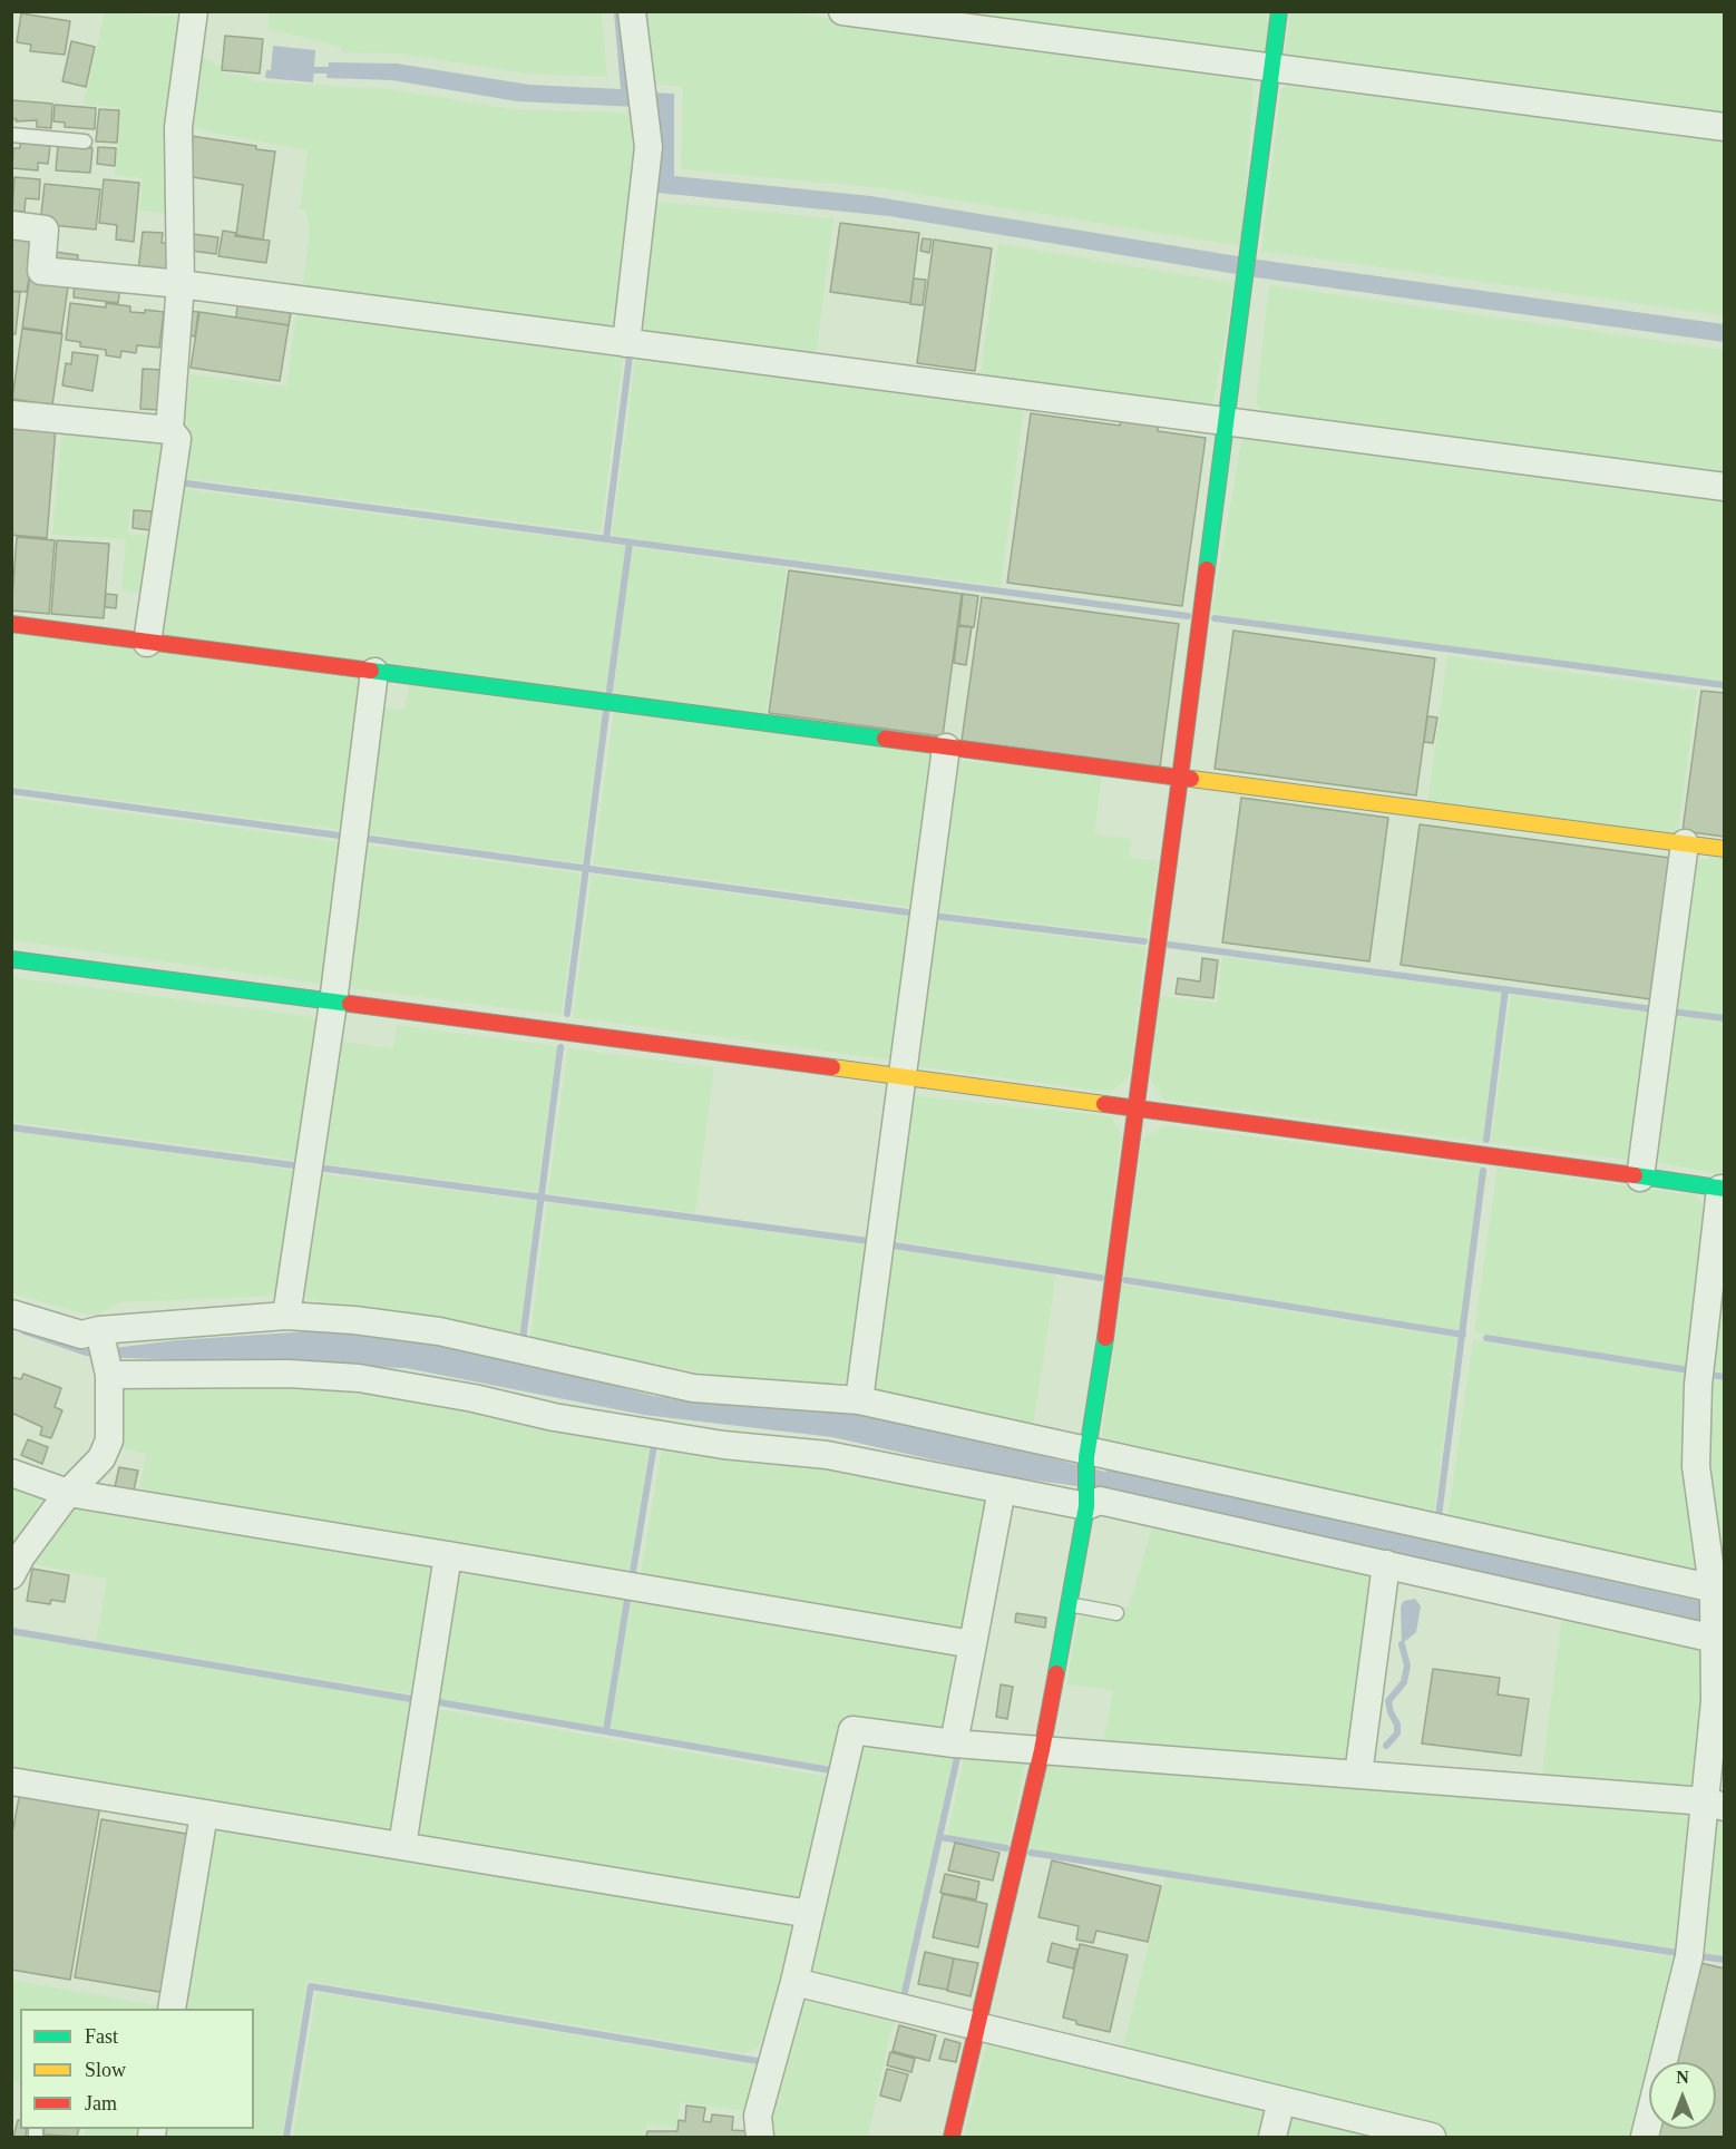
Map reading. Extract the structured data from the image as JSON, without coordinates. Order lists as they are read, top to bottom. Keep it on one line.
{"legend":["Fast","Slow","Jam"],"north":"top"}
